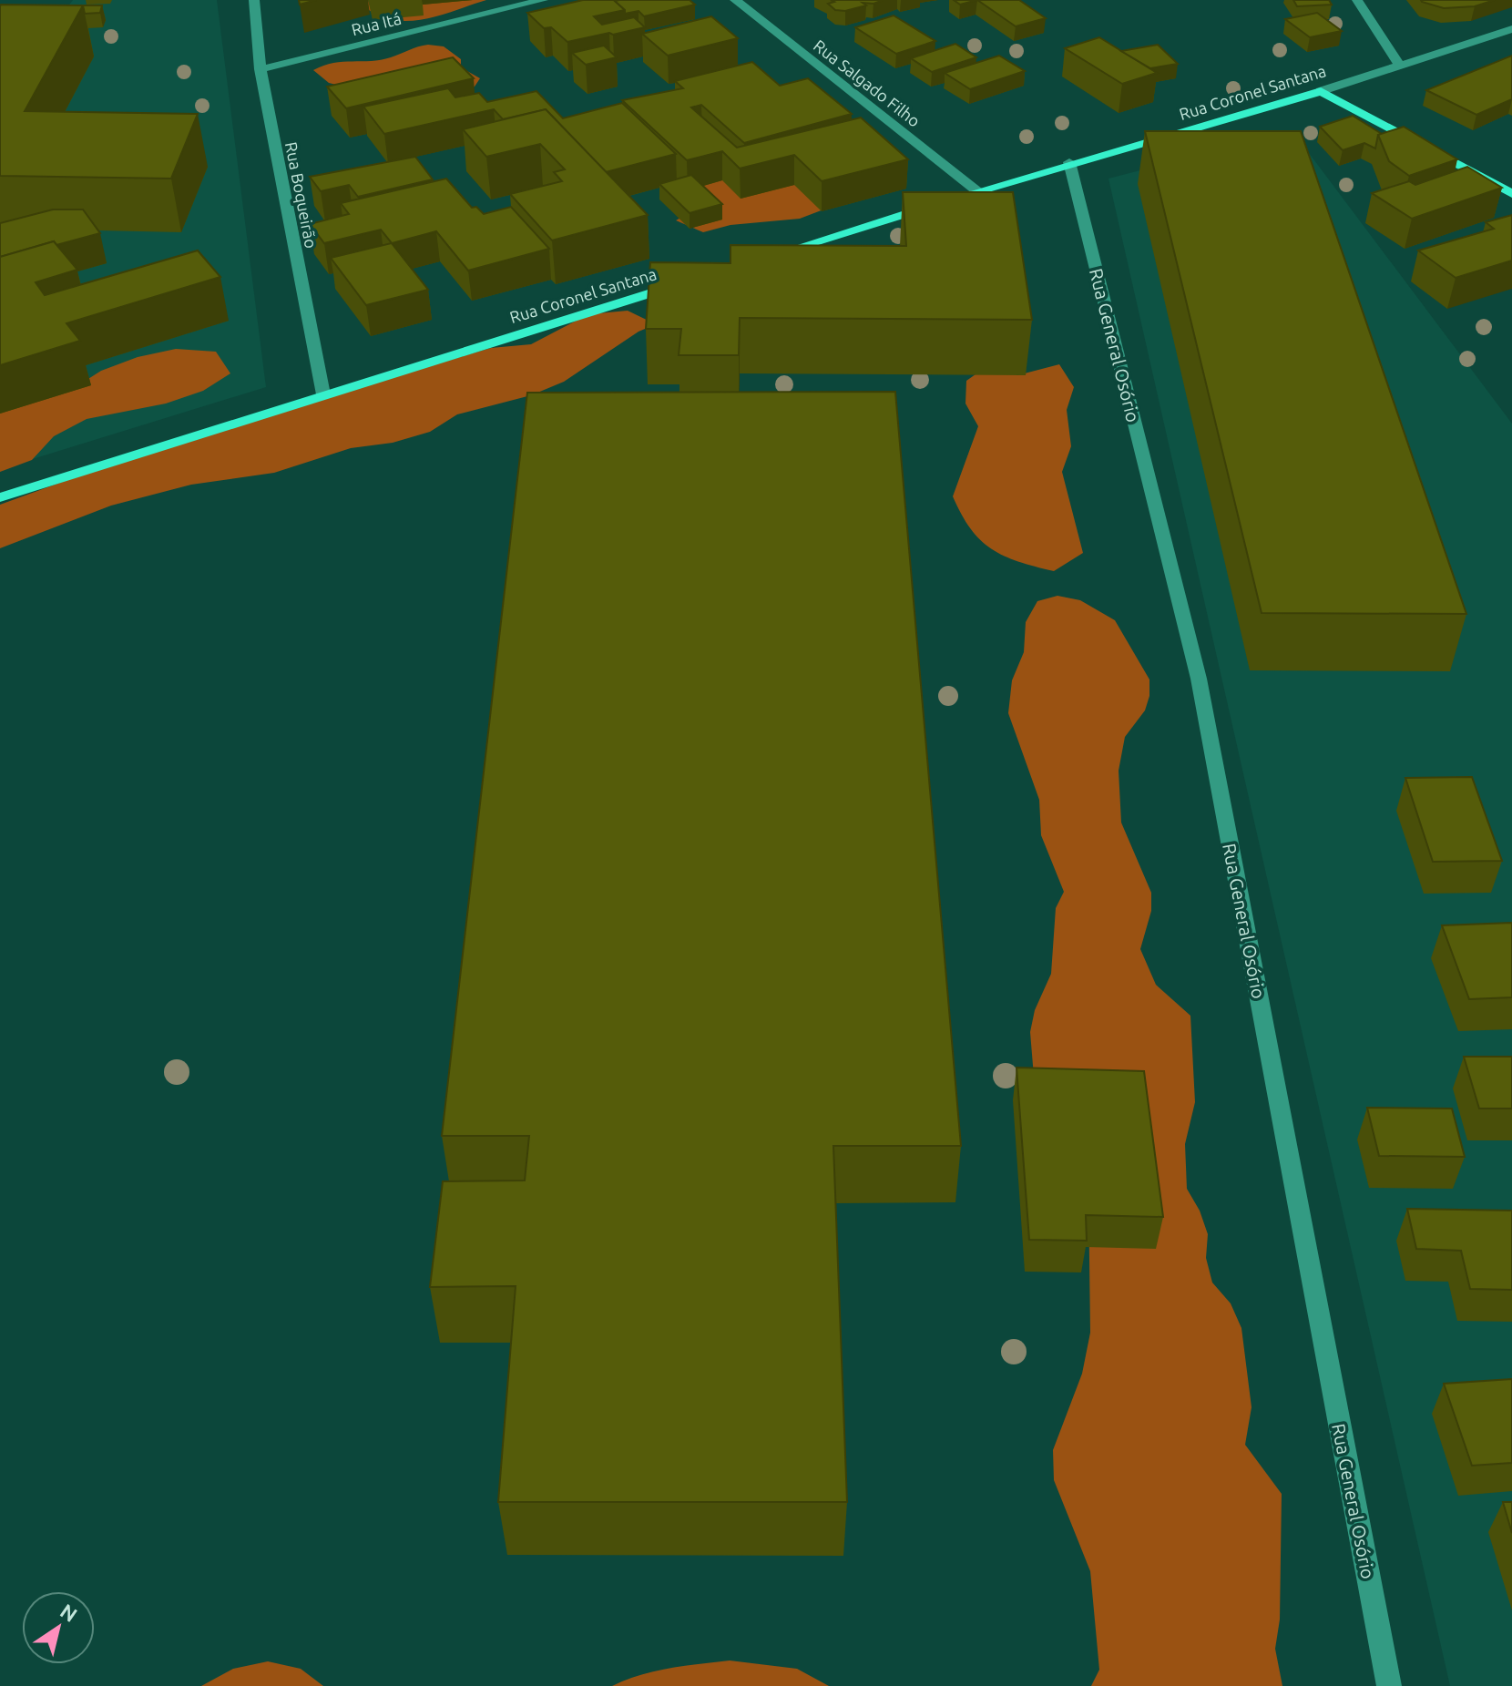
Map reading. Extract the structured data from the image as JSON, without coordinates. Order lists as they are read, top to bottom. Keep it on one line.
{"streets":{"main road":["Rua Coronel Santana"],"street":["Rua Itá","Rua Salgado Filho","Rua Boqueirão","Rua General Osório"]},"crossings":[["Rua Itá","Rua Boqueirão"],["Rua Salgado Filho","Rua Coronel Santana"],["Rua Coronel Santana","Rua Boqueirão"],["Rua Coronel Santana","Rua General Osório"]],"north":"top right"}
